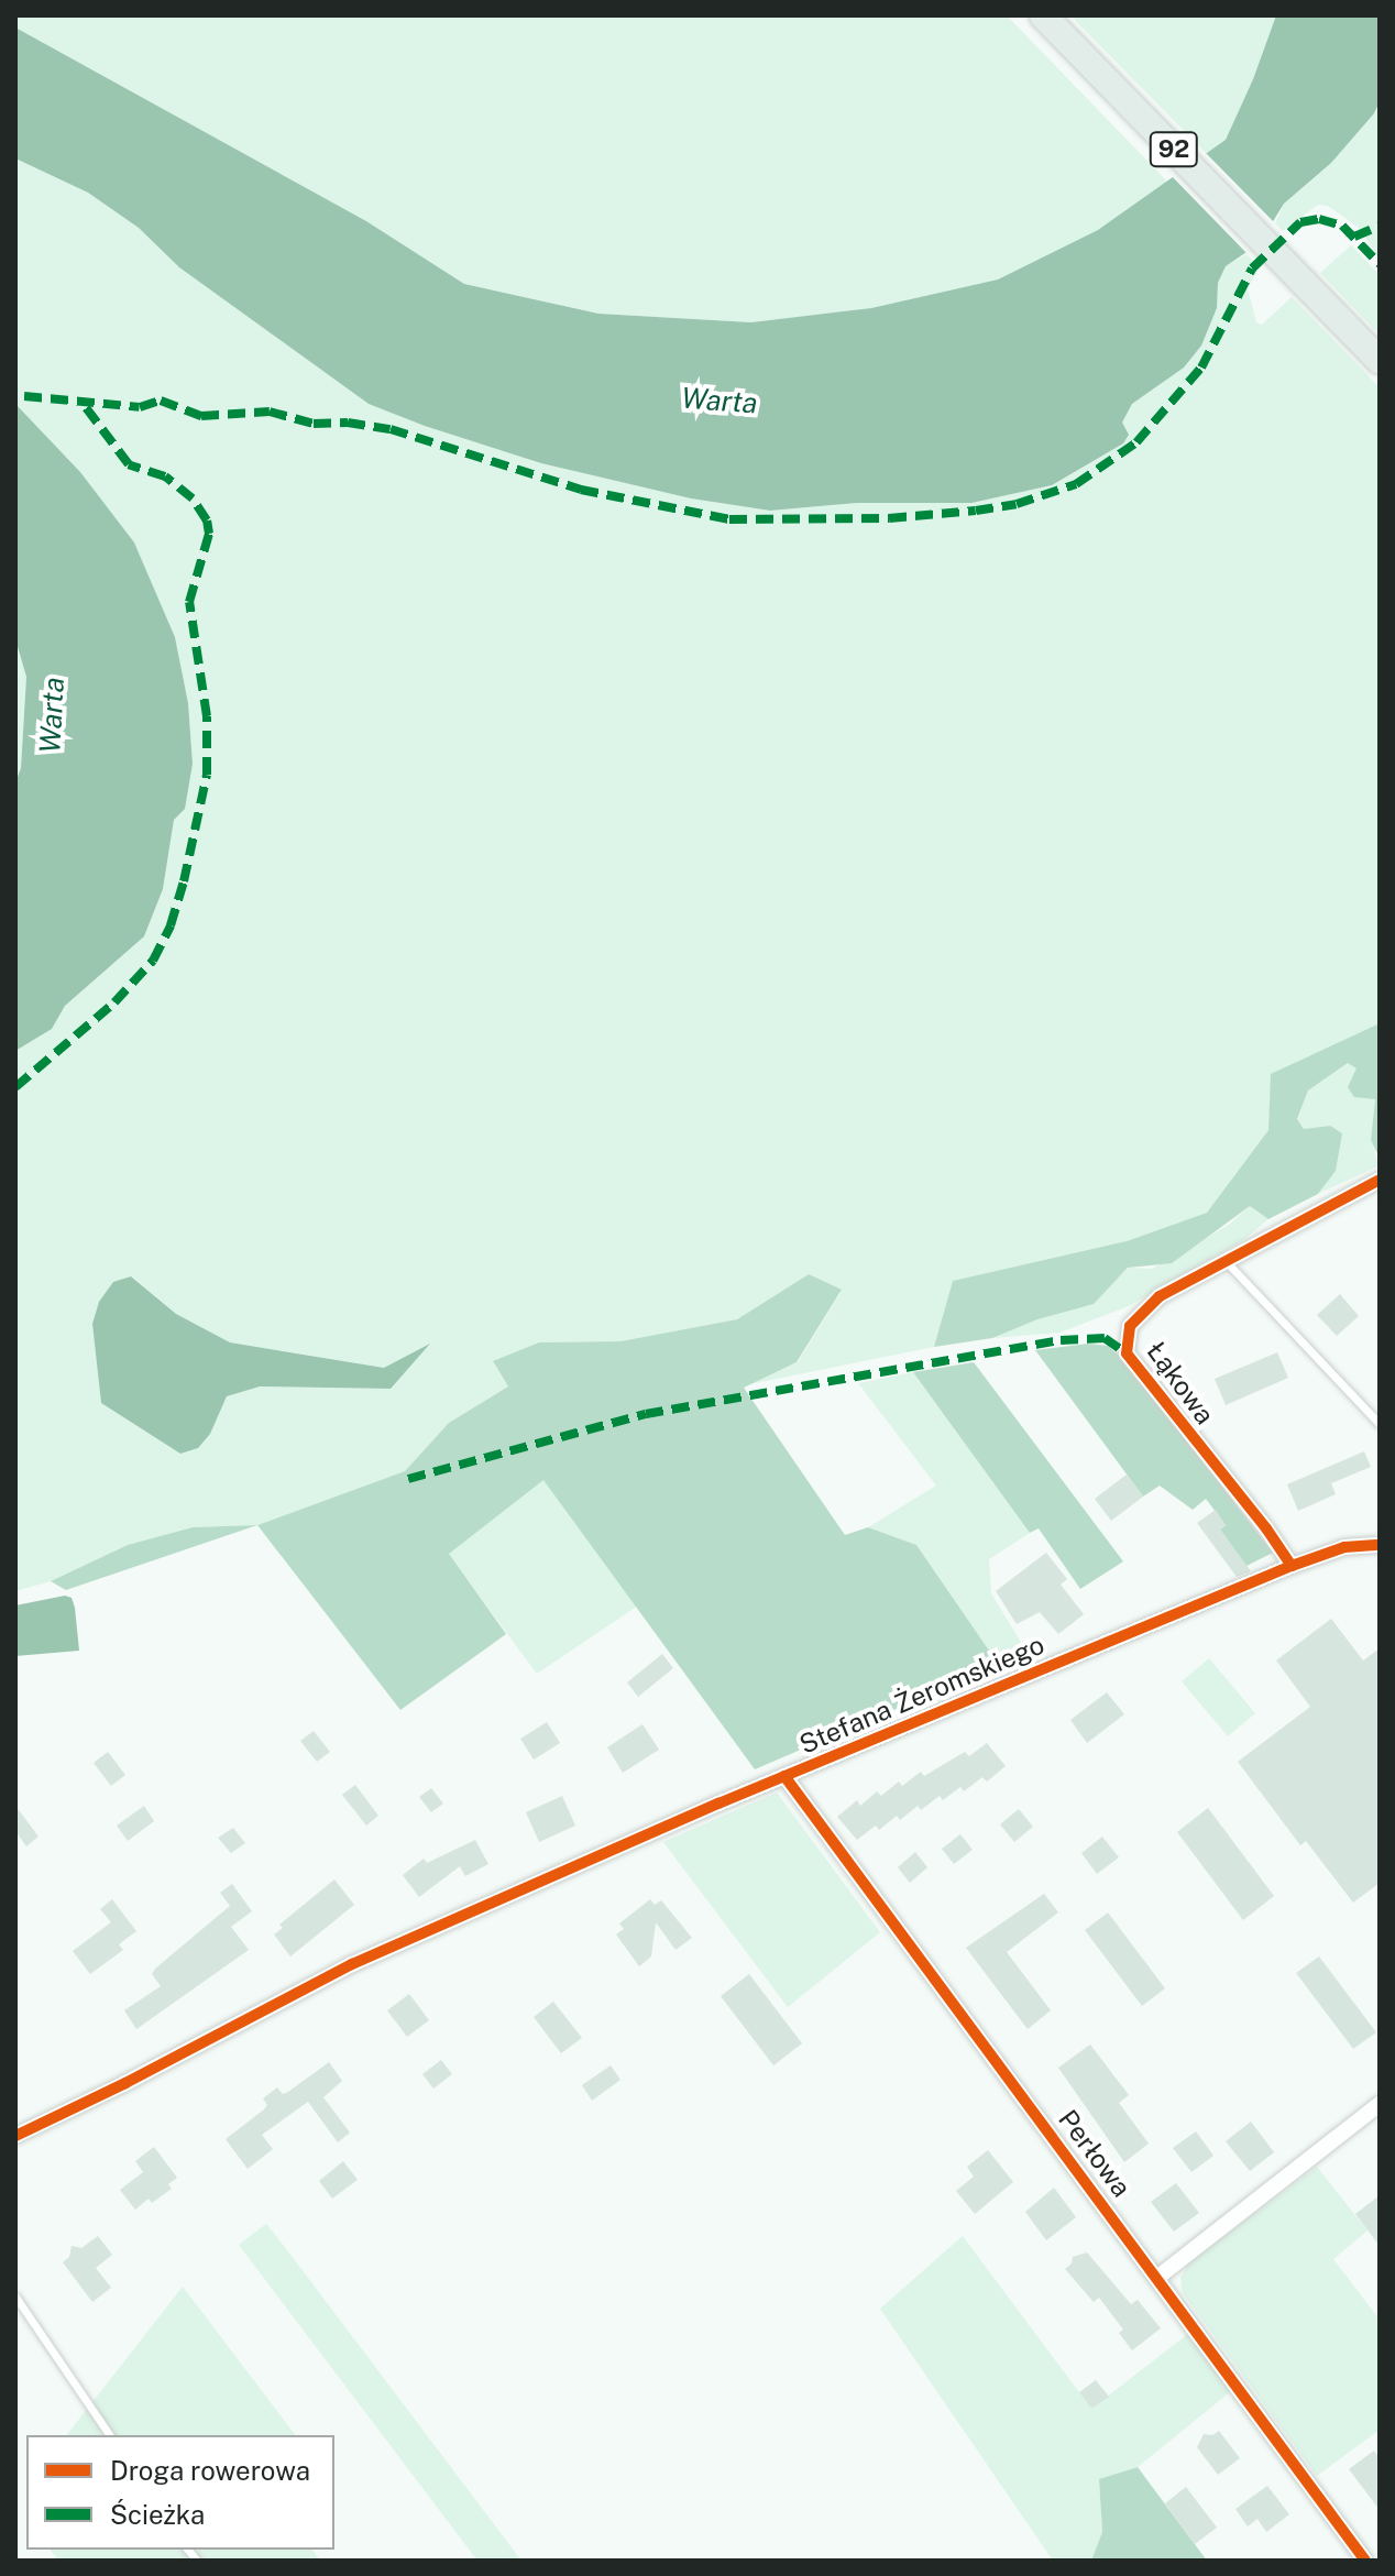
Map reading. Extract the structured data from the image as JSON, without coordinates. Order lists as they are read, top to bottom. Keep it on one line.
{"streets":{"main road":["92"],"street":["Łąkowa","Stefana Żeromskiego","Perłowa"]},"crossings":[["Łąkowa","Stefana Żeromskiego"],["Stefana Żeromskiego","Perłowa"]],"water":["Warta"],"legend":["Droga rowerowa","Ścieżka"]}
